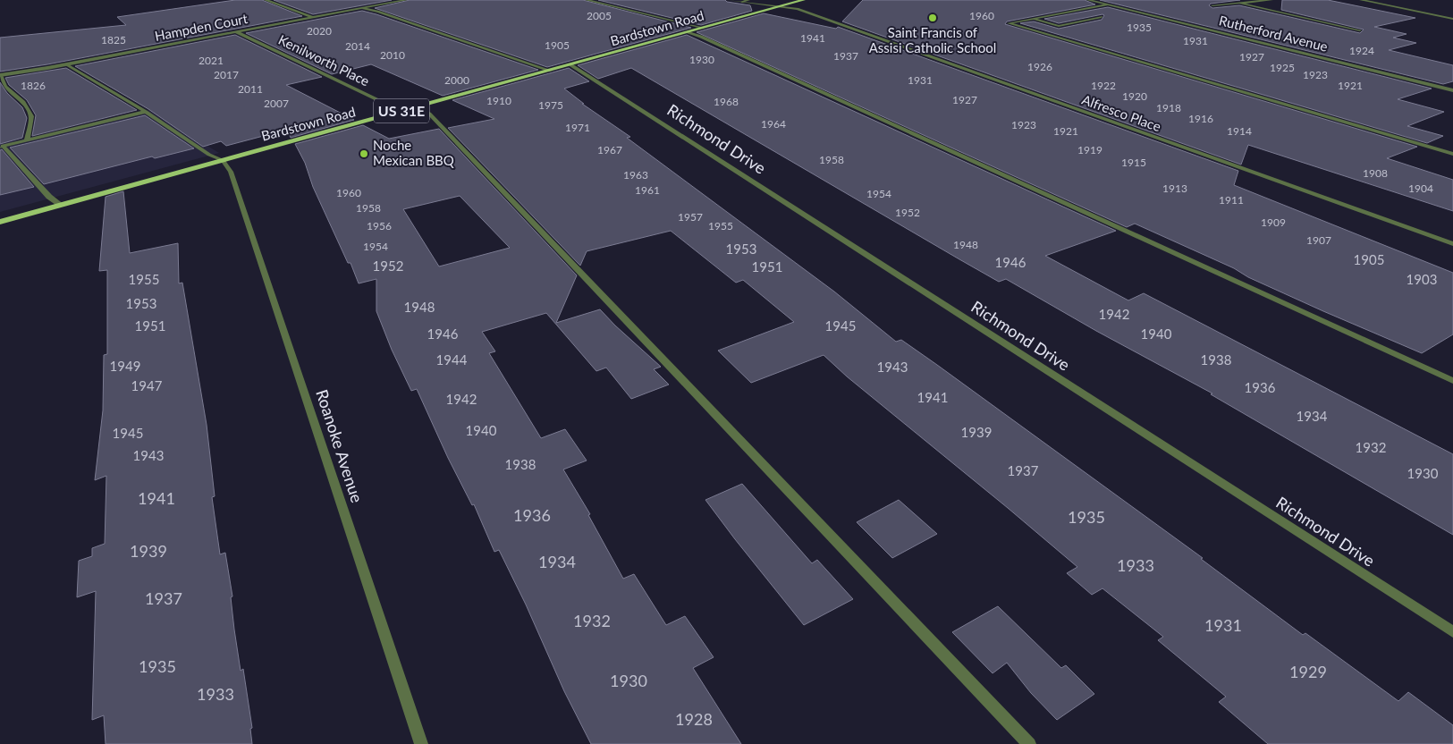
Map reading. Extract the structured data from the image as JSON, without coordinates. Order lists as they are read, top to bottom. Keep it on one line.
{"streets":{"main road":["Bardstown Road","US 31E"],"street":["Hampden Court","Rutherford Avenue","Kenilworth Place","Alfresco Place","Richmond Drive","Roanoke Avenue"]},"crossings":[["Hampden Court","Kenilworth Place"],["Bardstown Road","Kenilworth Place"],["Bardstown Road","Alfresco Place"],["Bardstown Road","Richmond Drive"],["Bardstown Road","Roanoke Avenue"]],"places":["Saint Francis of Assisi Catholic School","Noche Mexican BBQ"],"house_numbers":["2005","1960","1935","2020","1941","1825","1931","1905","2014","1924","2010","1937","1927","1930","2021","1926","1925","2017","1923","2000","1931","1826","1922","1921","2011","1920","1927","1910","1968","2007","1975","1918","1916","1964","1923","1971","1921","1914","1967","1919","1958","1915","1908","1963","1913","1904","1961","1960","1954","1911","1958","1952","1957","1909","1956","1955","1907","1948","1954","1953","1905","1946","1952","1951","1955","1903","1953","1948","1942","1951","1945","1946","1940","1944","1938","1949","1943","1947","1936","1941","1942","1934","1940","1939","1945","1932","1943","1938","1937","1930","1941","1936","1935","1939","1934","1933","1937","1932","1931","1935","1929","1930","1933","1928"]}
